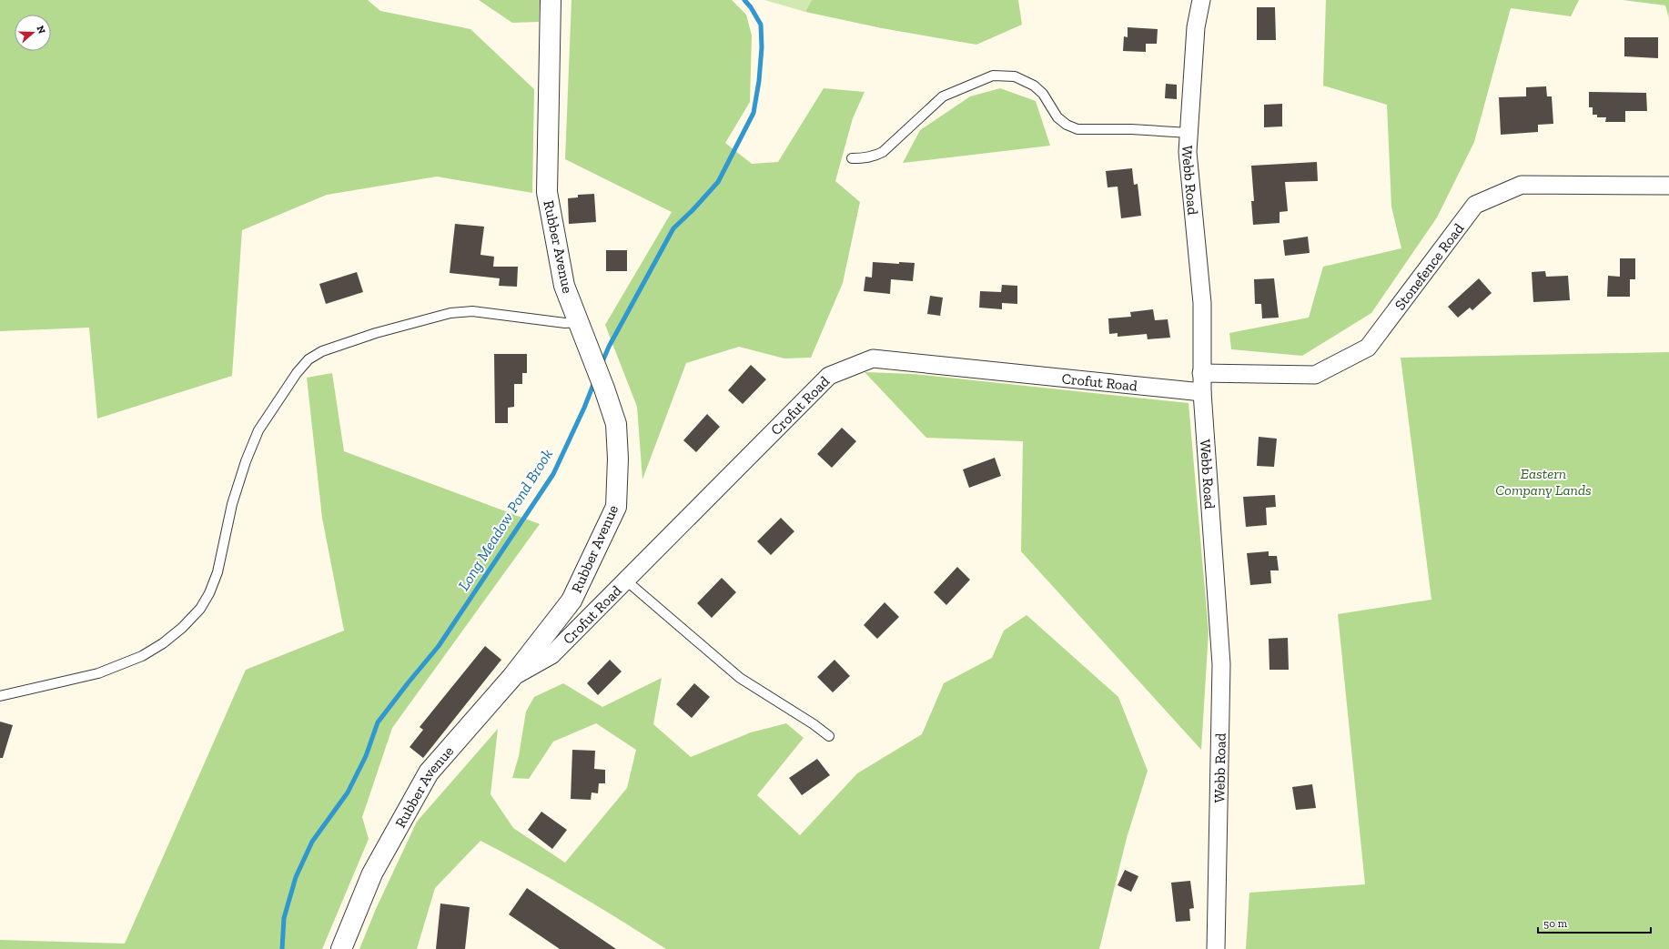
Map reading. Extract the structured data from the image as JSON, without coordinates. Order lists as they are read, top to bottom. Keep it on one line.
{"streets":{"street":["Webb Road","Rubber Avenue","Stonefence Road","Crofut Road"]},"crossings":[["Webb Road","Stonefence Road"],["Webb Road","Crofut Road"],["Rubber Avenue","Crofut Road"]],"water":["Long Meadow Pond Brook"],"parks":["Eastern Company Lands"],"scale_bar":"50 m","north":"right"}
